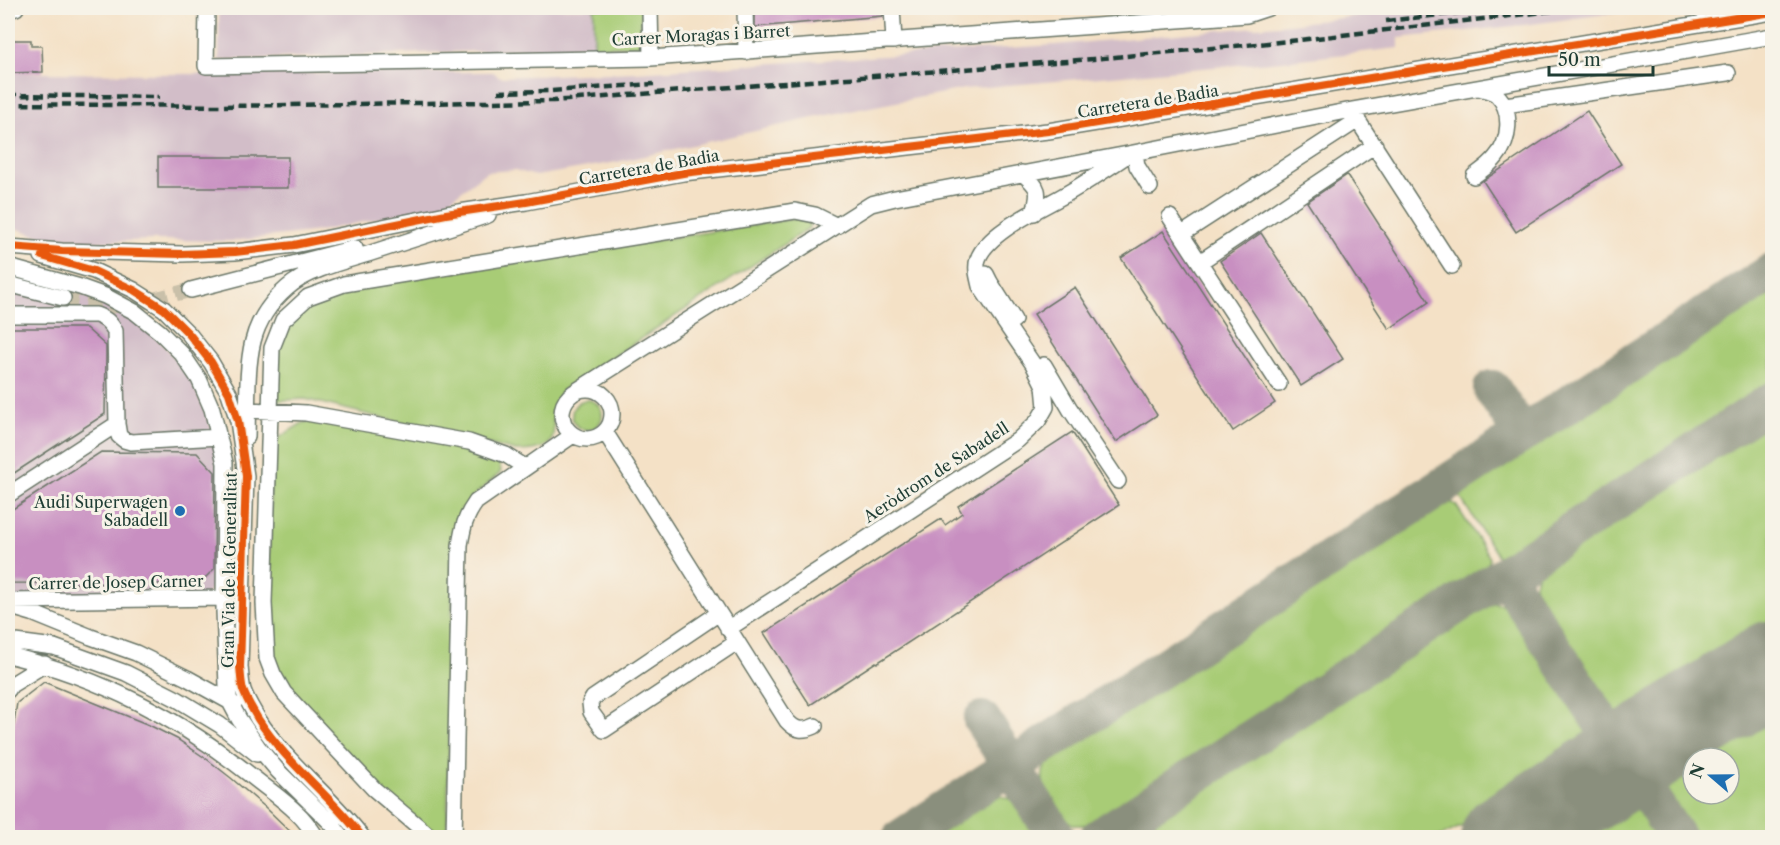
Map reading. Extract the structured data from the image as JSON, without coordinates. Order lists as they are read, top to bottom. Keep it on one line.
{"streets":{"street":["Carrer Moragas i Barret","Carretera de Badia","Aeròdrom de Sabadell","Gran Via de la Generalitat","Carrer de Josep Carner"]},"crossings":[["Gran Via de la Generalitat","Carrer de Josep Carner"]],"places":["Audi Superwagen Sabadell"],"scale_bar":"50 m","north":"left"}
